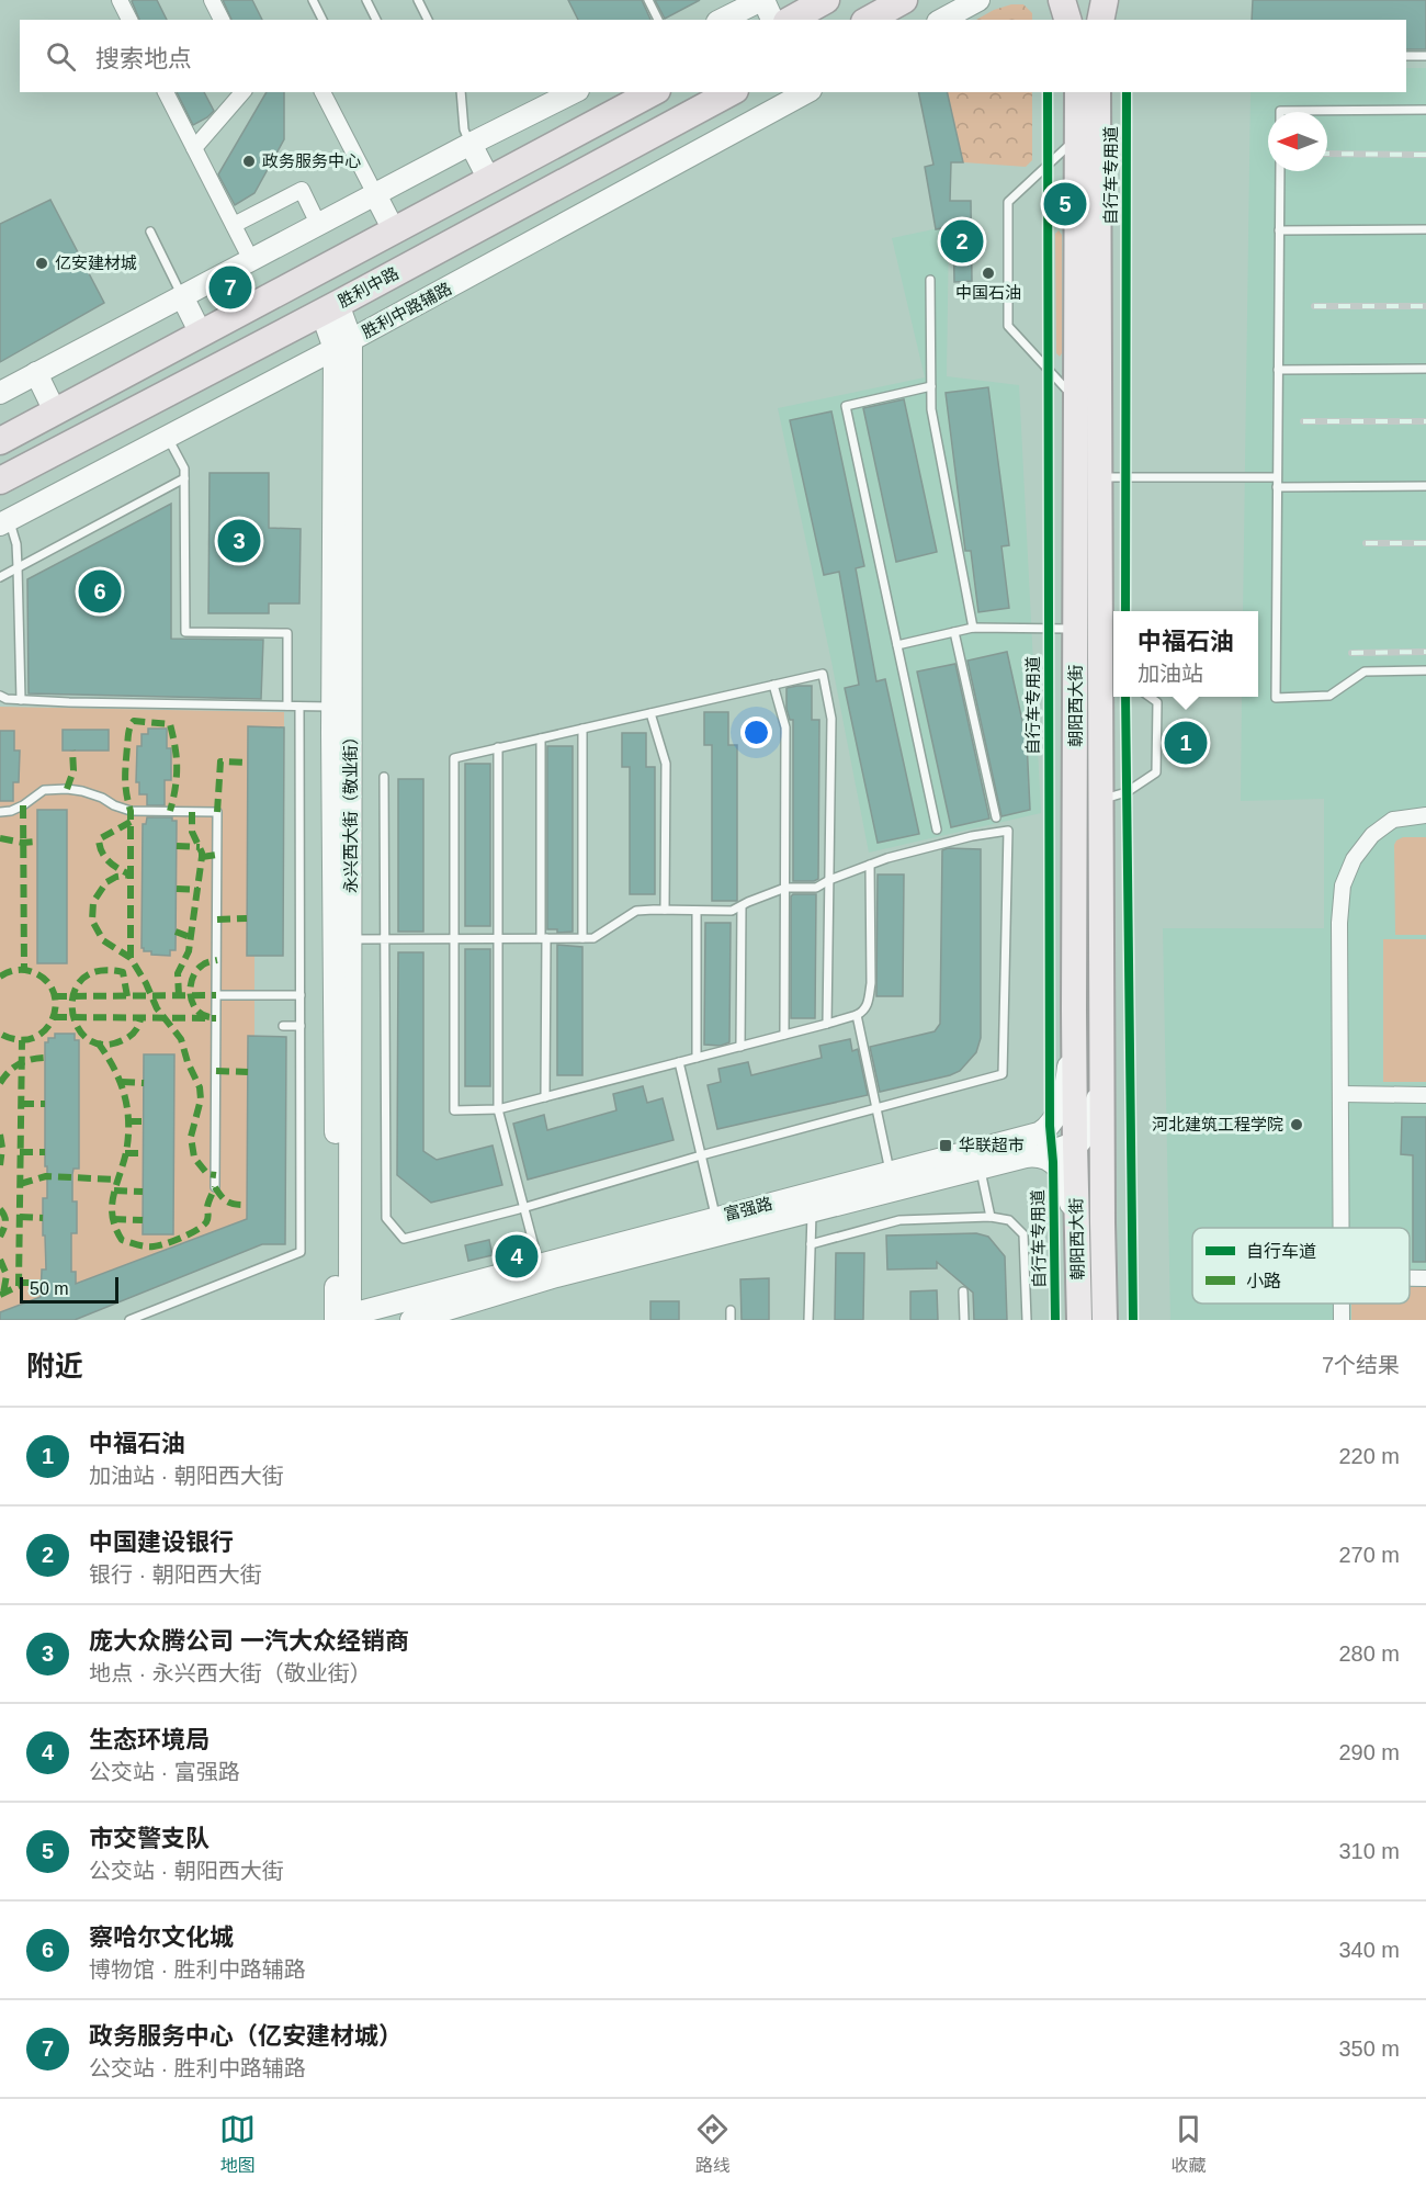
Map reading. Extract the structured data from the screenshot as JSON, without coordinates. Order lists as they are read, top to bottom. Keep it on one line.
{"streets":{"highway":["胜利中路"],"main road":["胜利中路辅路","朝阳西大街","永兴西大街（敬业街）","富强路"],"cycle path":["自行车专用道"]},"crossings":[["胜利中路","永兴西大街（敬业街）"],["胜利中路辅路","永兴西大街（敬业街）"],["永兴西大街（敬业街）","富强路"]],"places":{"other":["政务服务中心","亿安建材城","中国石油","河北建筑工程学院"],"transit":["华联超市"]},"legend":["自行车道","小路"],"scale_bar":"50 m","north":"left","page":{"search":"搜索地点","pins":["5","2","7","3","6","1","4"],"popup":["中福石油","加油站"],"scale":"50 m","heading":["附近","7个结果"],"list":[{"mark":"1","name":"中福石油","note":"加油站 · 朝阳西大街","value":"220 m"},{"mark":"2","name":"中国建设银行","note":"银行 · 朝阳西大街","value":"270 m"},{"mark":"3","name":"庞大众腾公司 一汽大众经销商","note":"地点 · 永兴西大街（敬业街）","value":"280 m"},{"mark":"4","name":"生态环境局","note":"公交站 · 富强路","value":"290 m"},{"mark":"5","name":"市交警支队","note":"公交站 · 朝阳西大街","value":"310 m"},{"mark":"6","name":"察哈尔文化城","note":"博物馆 · 胜利中路辅路","value":"340 m"},{"mark":"7","name":"政务服务中心（亿安建材城）","note":"公交站 · 胜利中路辅路","value":"350 m"}],"nav":["地图","路线","收藏"]}}
